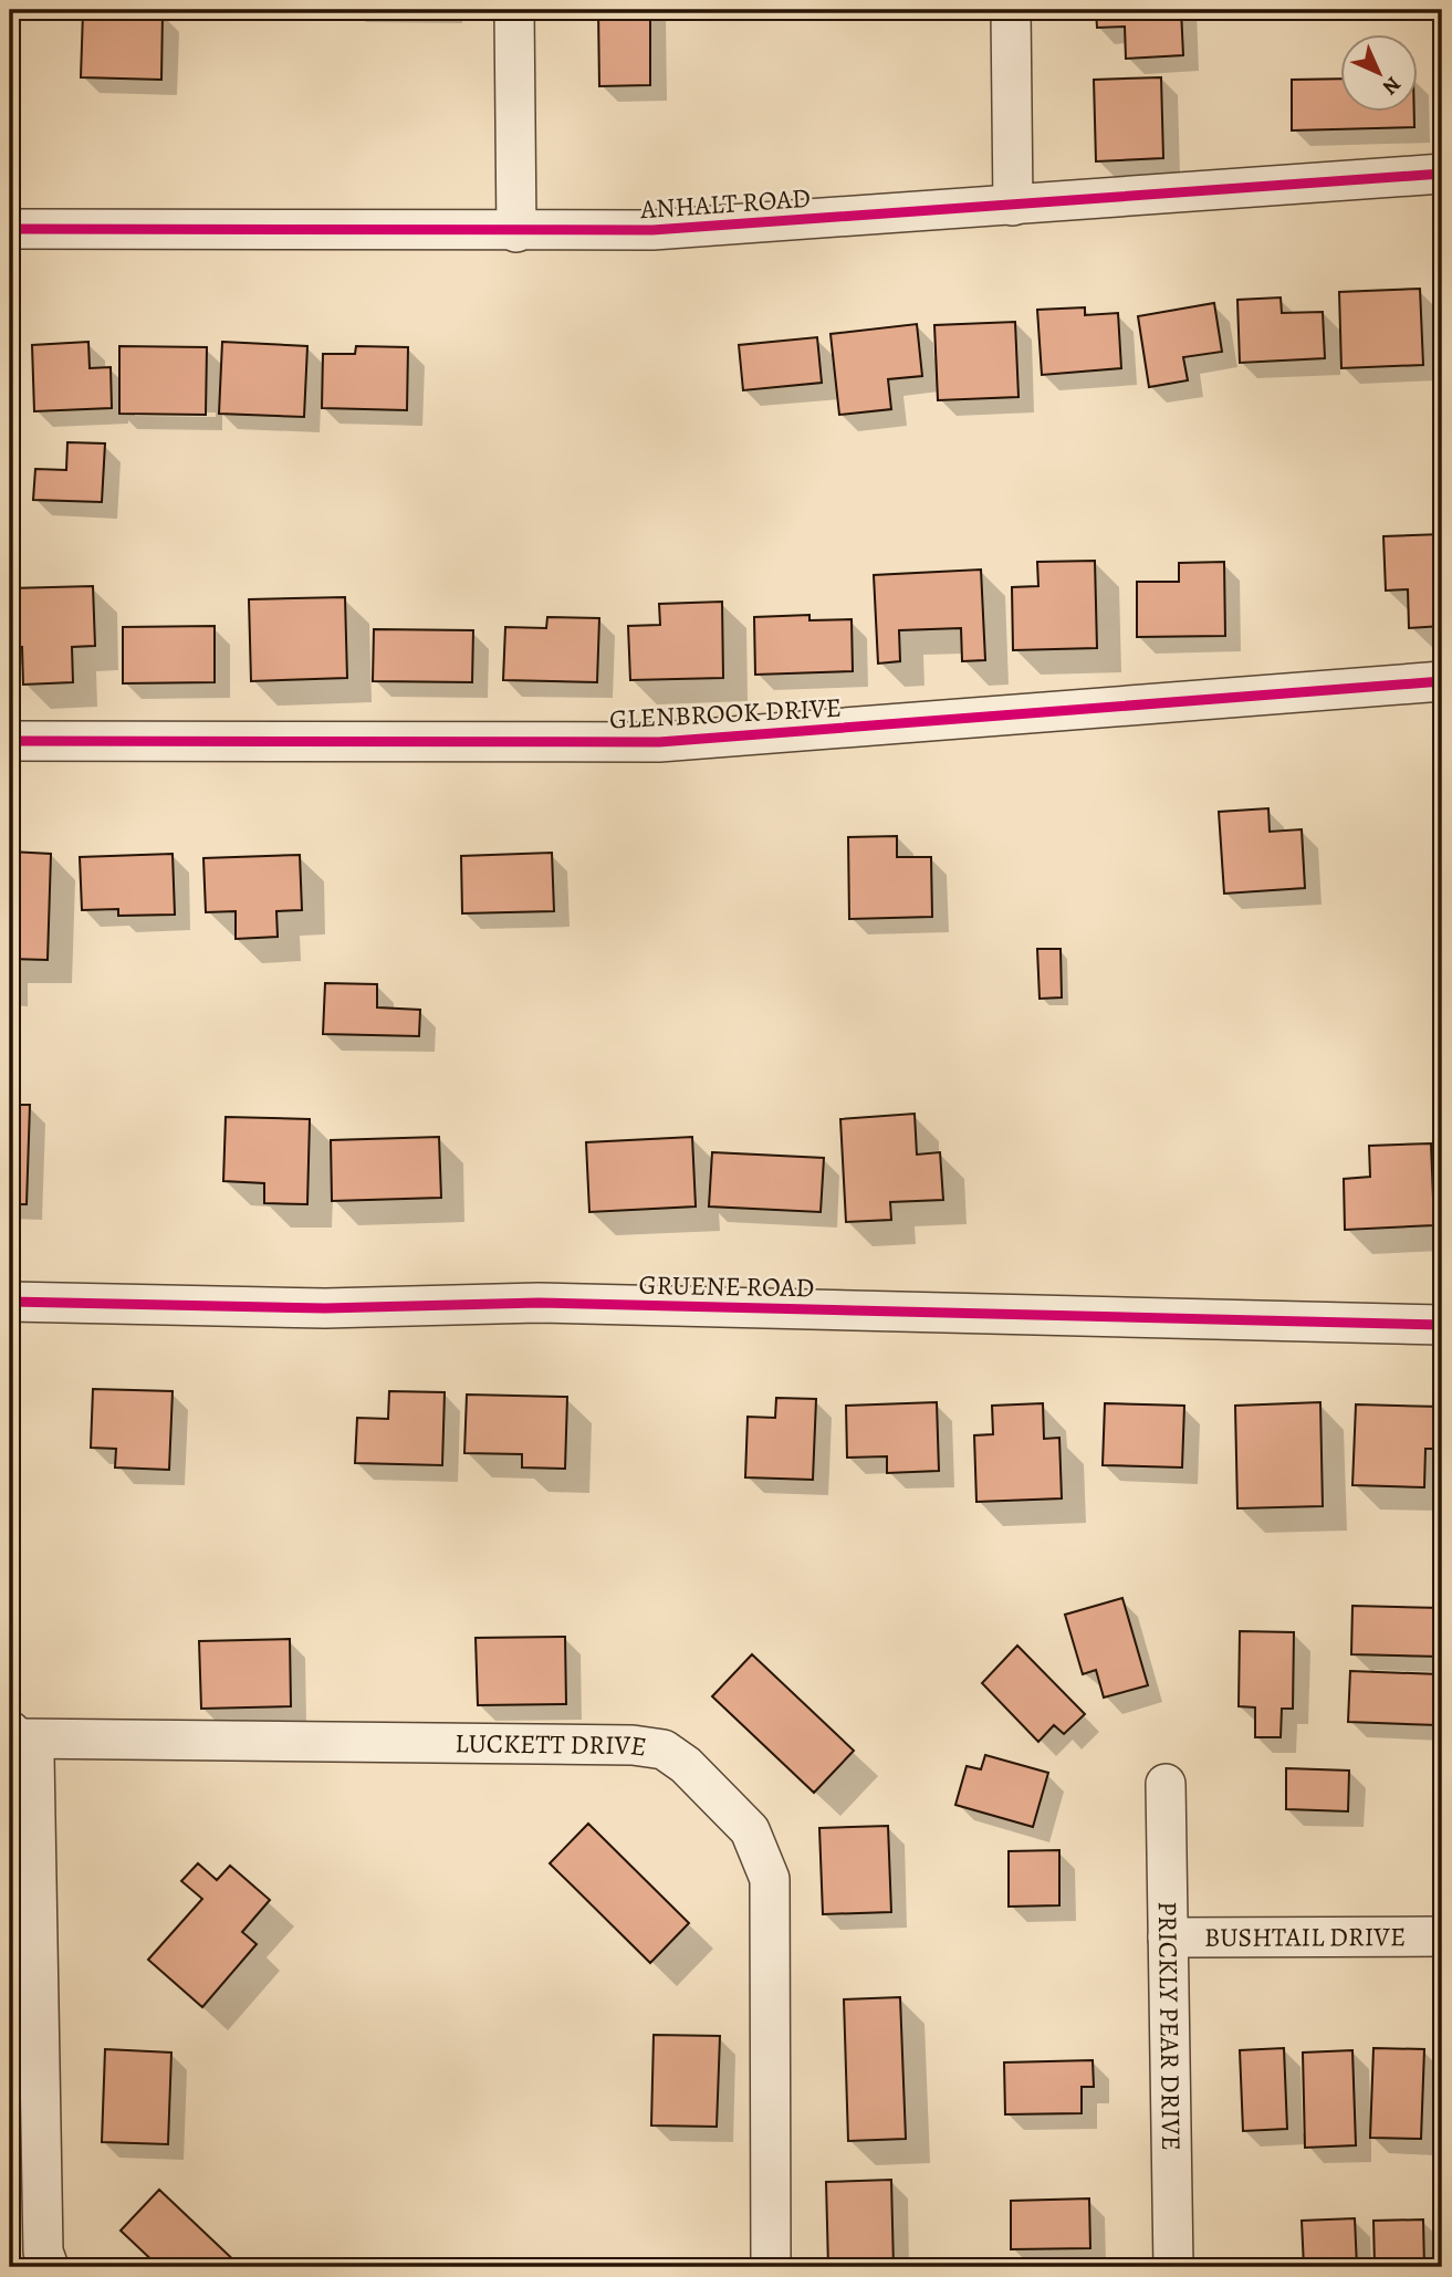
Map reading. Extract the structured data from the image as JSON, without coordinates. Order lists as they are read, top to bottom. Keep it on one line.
{"streets":{"street":["ANHALT ROAD","GLENBROOK DRIVE","GRUENE ROAD","LUCKETT DRIVE","BUSHTAIL DRIVE","PRICKLY PEAR DRIVE"]},"crossings":[["BUSHTAIL DRIVE","PRICKLY PEAR DRIVE"]],"north":"bottom right"}
